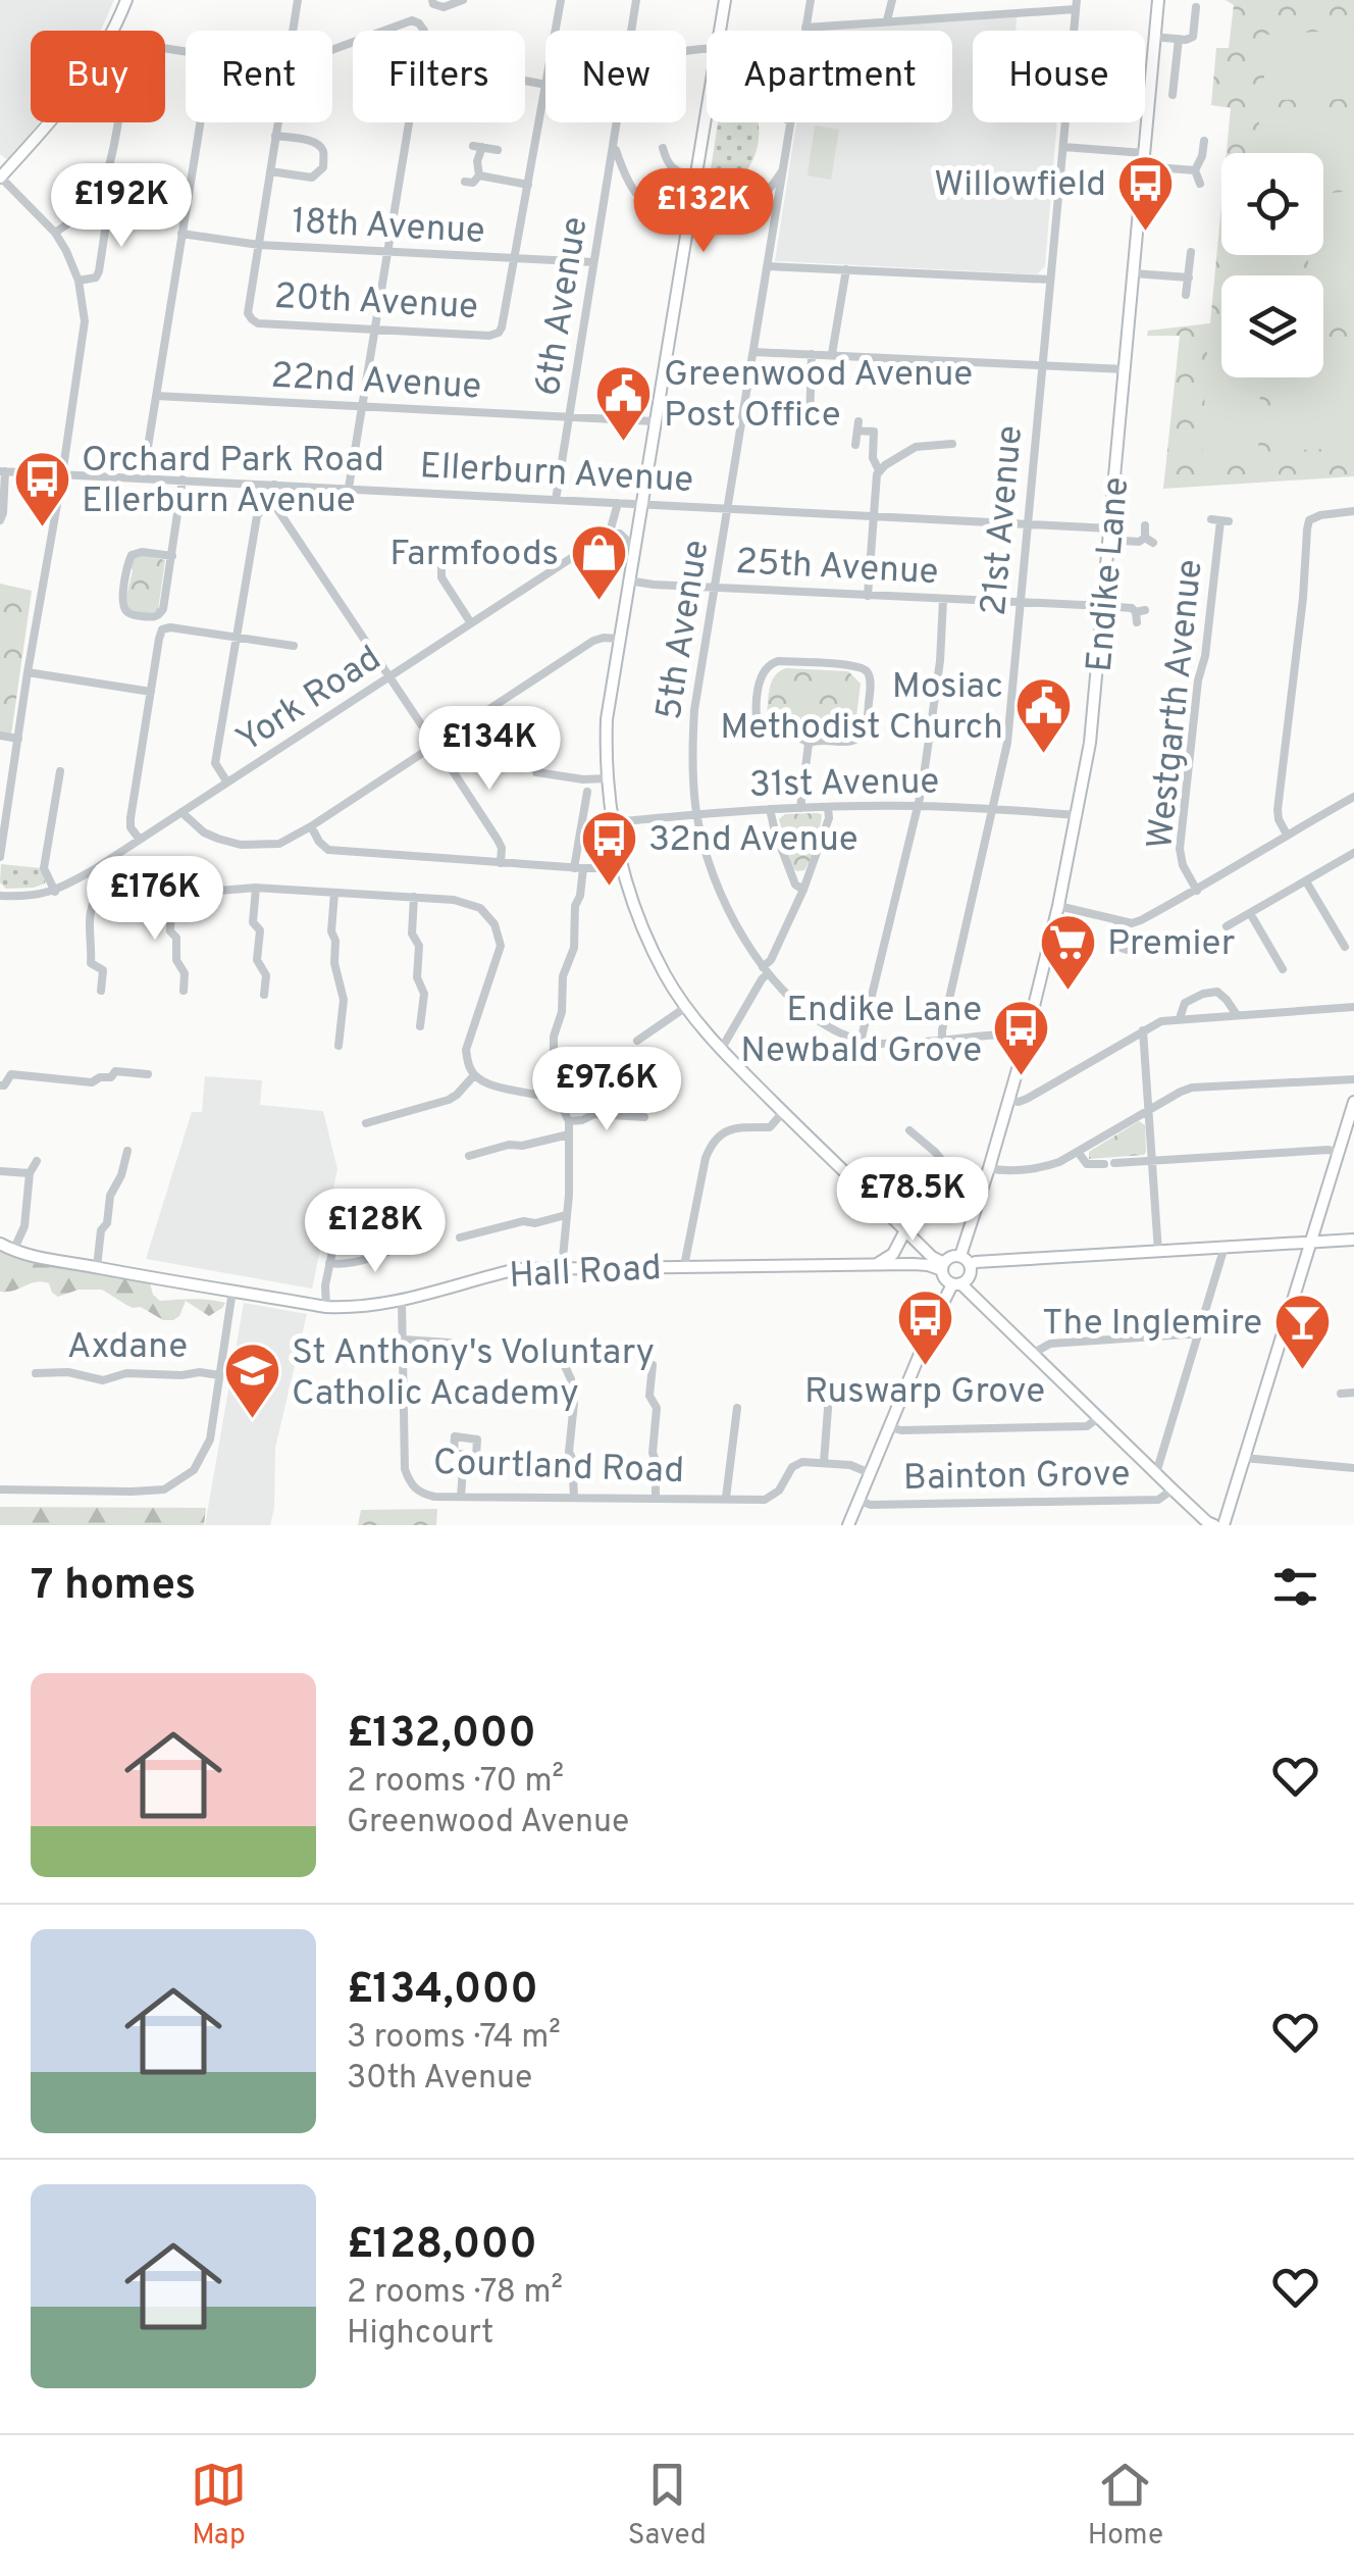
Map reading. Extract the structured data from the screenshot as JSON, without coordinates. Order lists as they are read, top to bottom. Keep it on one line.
{"streets":{"street":["18th Avenue","20th Avenue","6th Avenue","22nd Avenue","Ellerburn Avenue","21st Avenue","25th Avenue","Endike Lane","5th Avenue","York Road","Westgarth Avenue","31st Avenue","Hall Road","Axdane","Courtland Road","Bainton Grove"]},"crossings":[["18th Avenue","20th Avenue"],["18th Avenue","6th Avenue"],["6th Avenue","22nd Avenue"],["6th Avenue","Ellerburn Avenue"],["Ellerburn Avenue","21st Avenue"],["Ellerburn Avenue","Endike Lane"],["Ellerburn Avenue","5th Avenue"],["21st Avenue","25th Avenue"],["21st Avenue","5th Avenue"],["21st Avenue","31st Avenue"],["25th Avenue","Endike Lane"],["25th Avenue","5th Avenue"],["Endike Lane","5th Avenue"],["Endike Lane","31st Avenue"],["Endike Lane","Hall Road"],["5th Avenue","31st Avenue"],["Hall Road","Courtland Road"]],"places":{"bus stop":["Willowfield","Orchard Park Road Ellerburn Avenue","32nd Avenue","Endike Lane Newbald Grove","Ruswarp Grove"],"public building":["Greenwood Avenue Post Office","Mosiac Methodist Church"],"shop":["Farmfoods"],"supermarket":["Premier"],"bar":["The Inglemire"],"school or university":["St Anthony's Voluntary Catholic Academy"]},"page":{"chip":["Buy","Rent","Filters","New","Apartment","House"],"price":["£192K","£132K","£134K","£176K","£97.6K","£78.5K","£128K"],"heading":"7 homes","list":[{"name":"£132,000","note":"2 rooms · 70 m² · Greenwood Avenue"},{"name":"£134,000","note":"3 rooms · 74 m² · 30th Avenue"},{"name":"£128,000","note":"2 rooms · 78 m² · Highcourt"}],"tabs":["Map","Saved","Home"]}}
